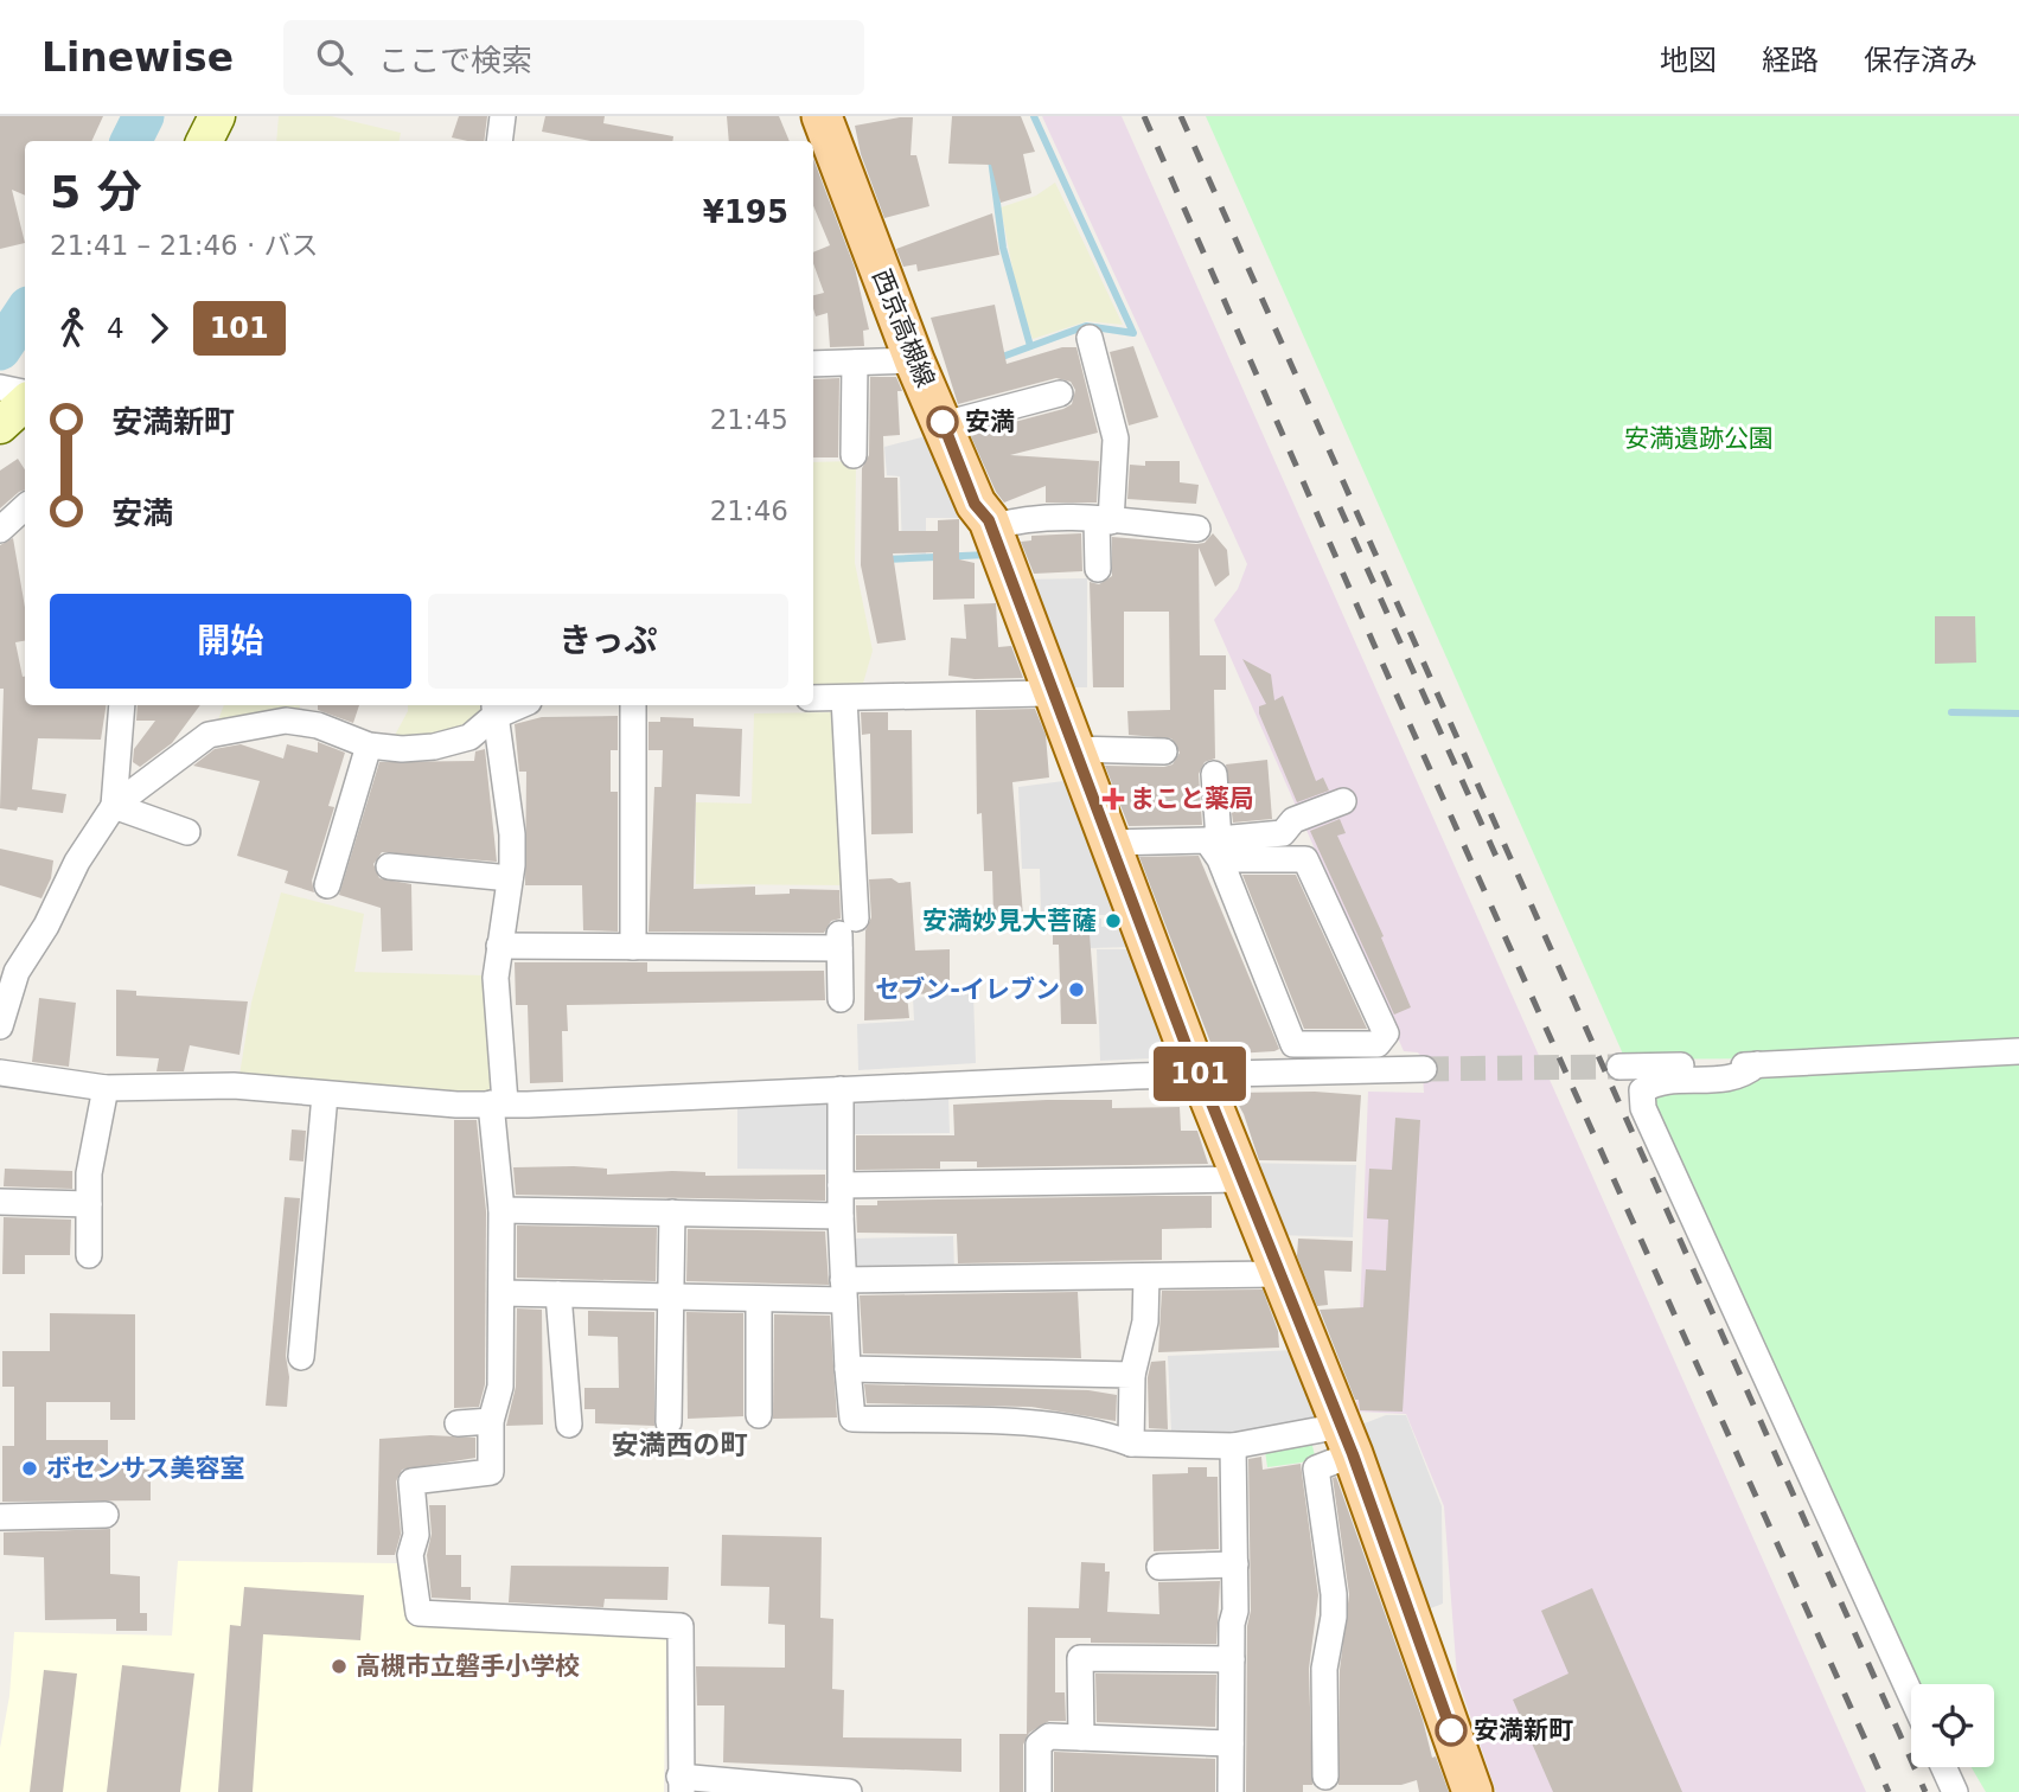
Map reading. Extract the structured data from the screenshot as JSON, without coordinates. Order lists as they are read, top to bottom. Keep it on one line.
{"streets":{"main road":["西京高槻線"]},"districts":["安満西の町"],"parks":["安満遺跡公園"],"places":{"other":["安満","安満妙見大菩薩","セブン-イレブン","ボセンサス美容室","高槻市立磐手小学校","安満新町"],"health":["まこと薬局"]},"lines":["bus line 101"],"page":{"header":"Linewise","search":"ここで検索","nav":["地図","経路","保存済み"],"on_map":"101","heading":["5 分","21:41 – 21:46 · バス","¥195"],"legs":["4","101"],"list":[{"name":"安満新町","value":"21:45"},{"name":"安満","value":"21:46"}],"buttons":["開始","きっぷ"]}}
